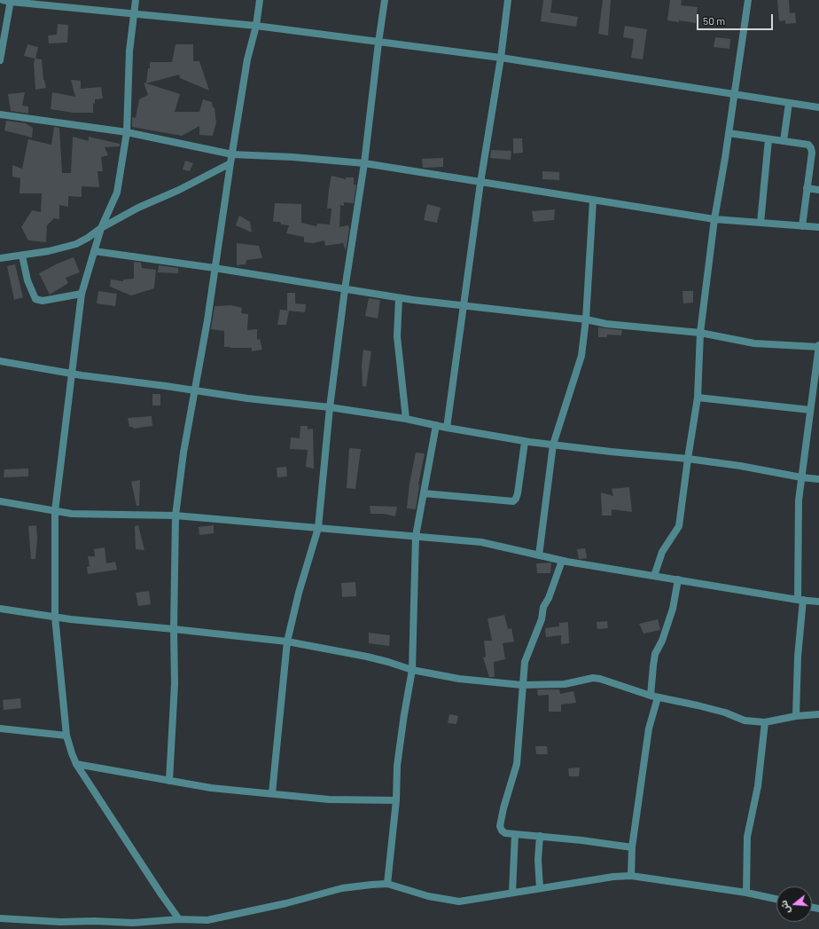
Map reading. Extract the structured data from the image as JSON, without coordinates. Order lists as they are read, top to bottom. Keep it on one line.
{"scale_bar":"50 m","north":"left"}
